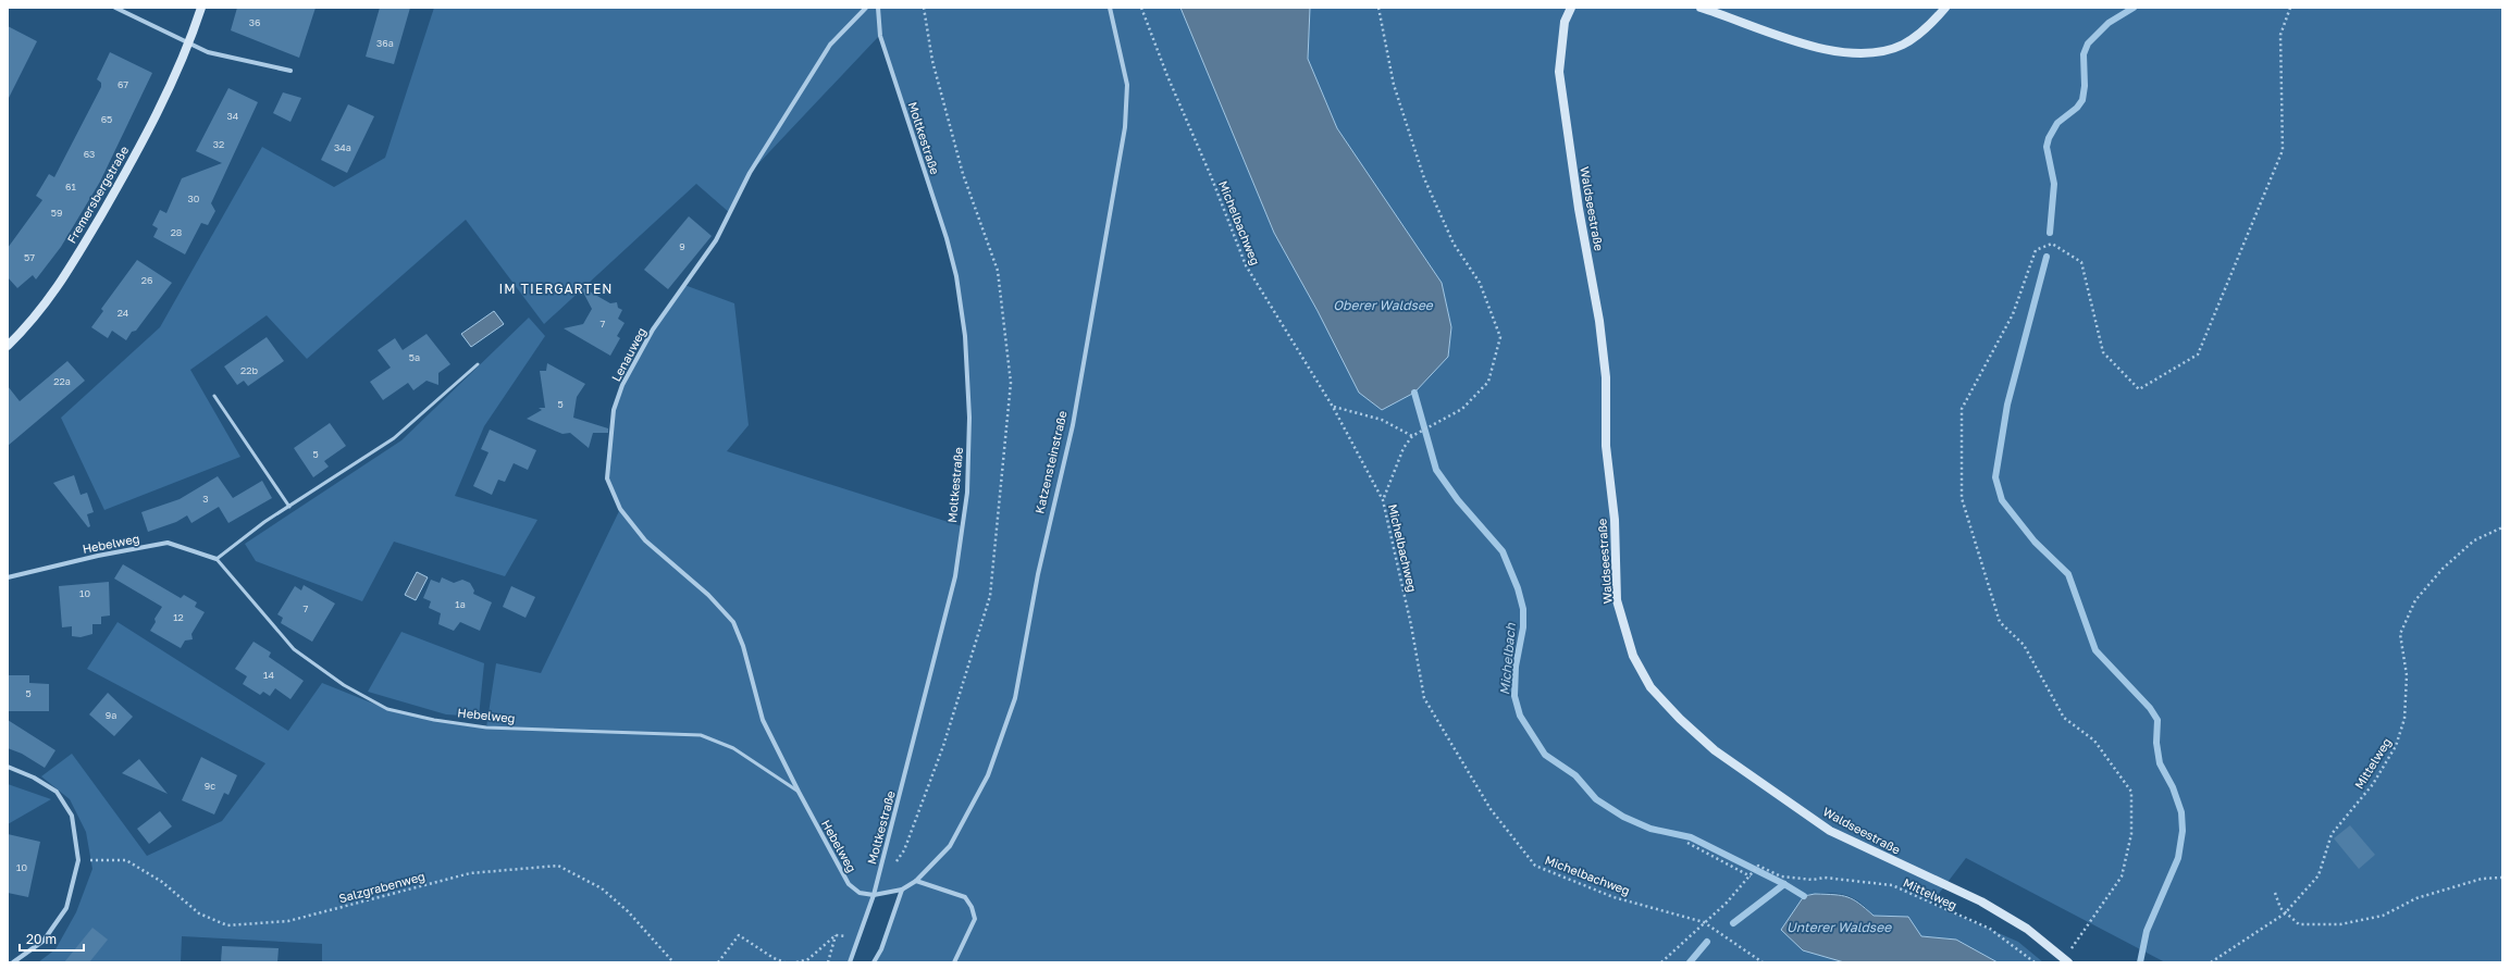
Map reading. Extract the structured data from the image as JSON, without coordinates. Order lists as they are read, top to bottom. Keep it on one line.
{"streets":{"street":["Moltkestraße","Fremersbergstraße","Waldseestraße","Lenauweg","Katzensteinstraße","Hebelweg"],"path":["Michelbachweg","Mittelweg","Salzgrabenweg"]},"crossings":[["Moltkestraße","Katzensteinstraße"],["Moltkestraße","Hebelweg"],["Lenauweg","Hebelweg"],["Katzensteinstraße","Hebelweg"]],"districts":["IM TIERGARTEN"],"water":["Oberer Waldsee","Michelbach","Unterer Waldsee"],"house_numbers":["36","36a","67","34","65","32","34a","63","61","30","59","28","9","57","26","24","7","5a","22b","22a","5","5","3","10","1a","7","12","14","5","9a","9c","10"],"scale_bar":"20 m"}
